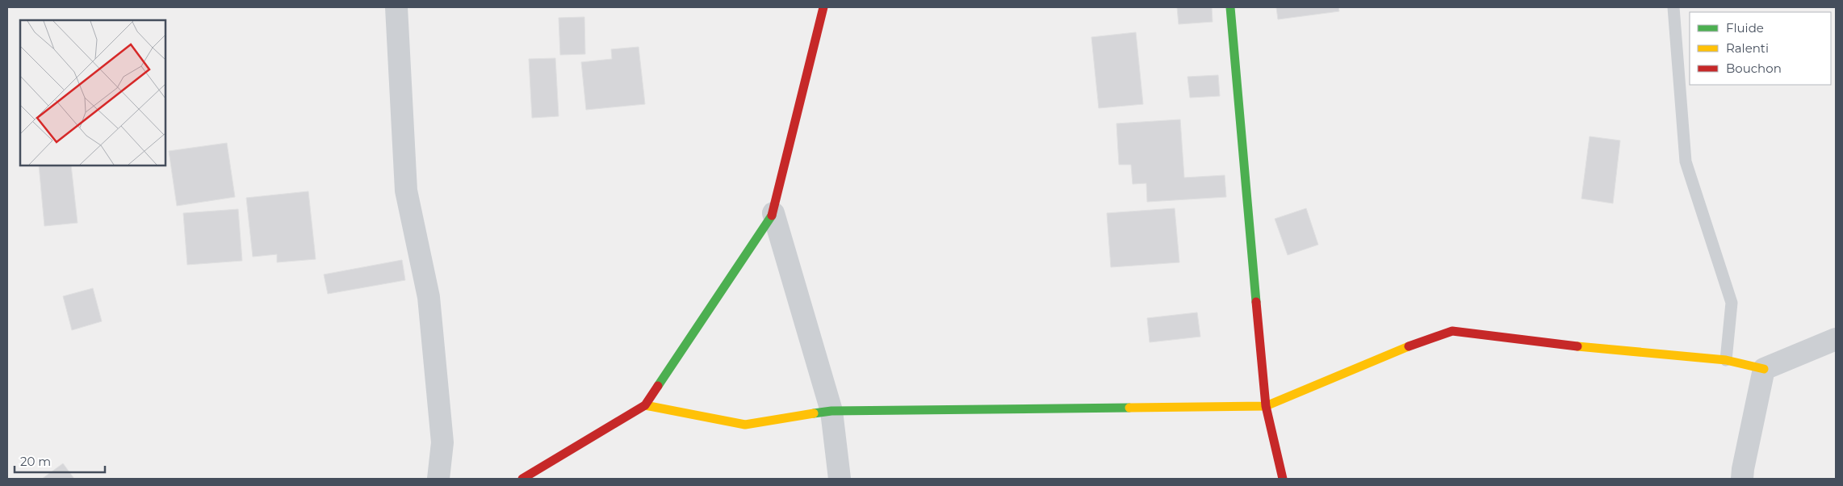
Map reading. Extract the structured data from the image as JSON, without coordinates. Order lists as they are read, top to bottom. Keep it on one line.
{"legend":["Fluide","Ralenti","Bouchon"],"scale_bar":"20 m"}
